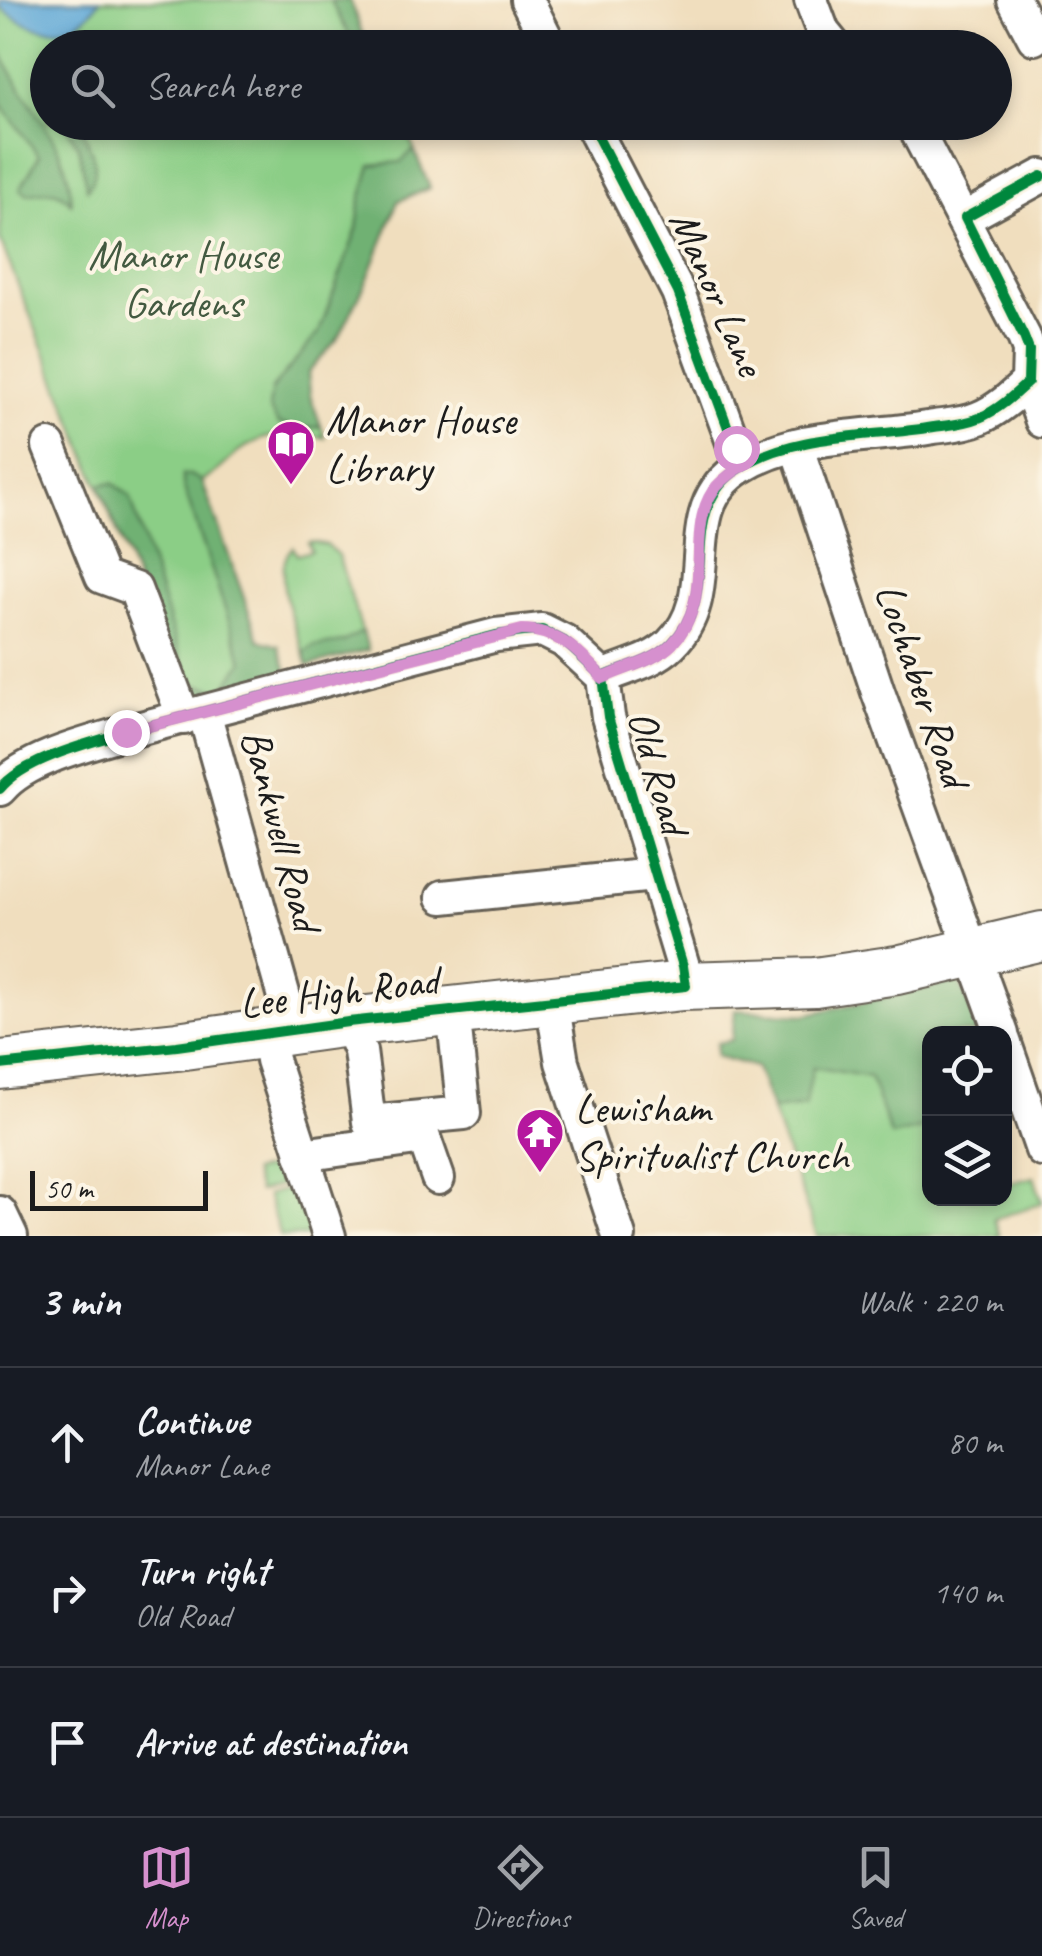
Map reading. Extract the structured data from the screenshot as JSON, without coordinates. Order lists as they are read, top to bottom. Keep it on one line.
{"streets":{"highway":["Lee High Road"],"street":["Manor Lane","Lochaber Road","Old Road","Bankwell Road"]},"crossings":[["Lochaber Road","Lee High Road"],["Old Road","Bankwell Road"],["Old Road","Lee High Road"],["Bankwell Road","Lee High Road"]],"parks":["Manor House Gardens"],"places":{"library":["Manor House Library"],"temple":["Lewisham Spiritualist Church"]},"scale_bar":"50 m","page":{"search":"Search here","scale":"50 m","heading":["3 min","Walk · 220 m"],"list":[["Continue","Manor Lane","80 m"],["Turn right","Old Road","140 m"],"Arrive at destination"],"nav":["Map","Directions","Saved"]}}
